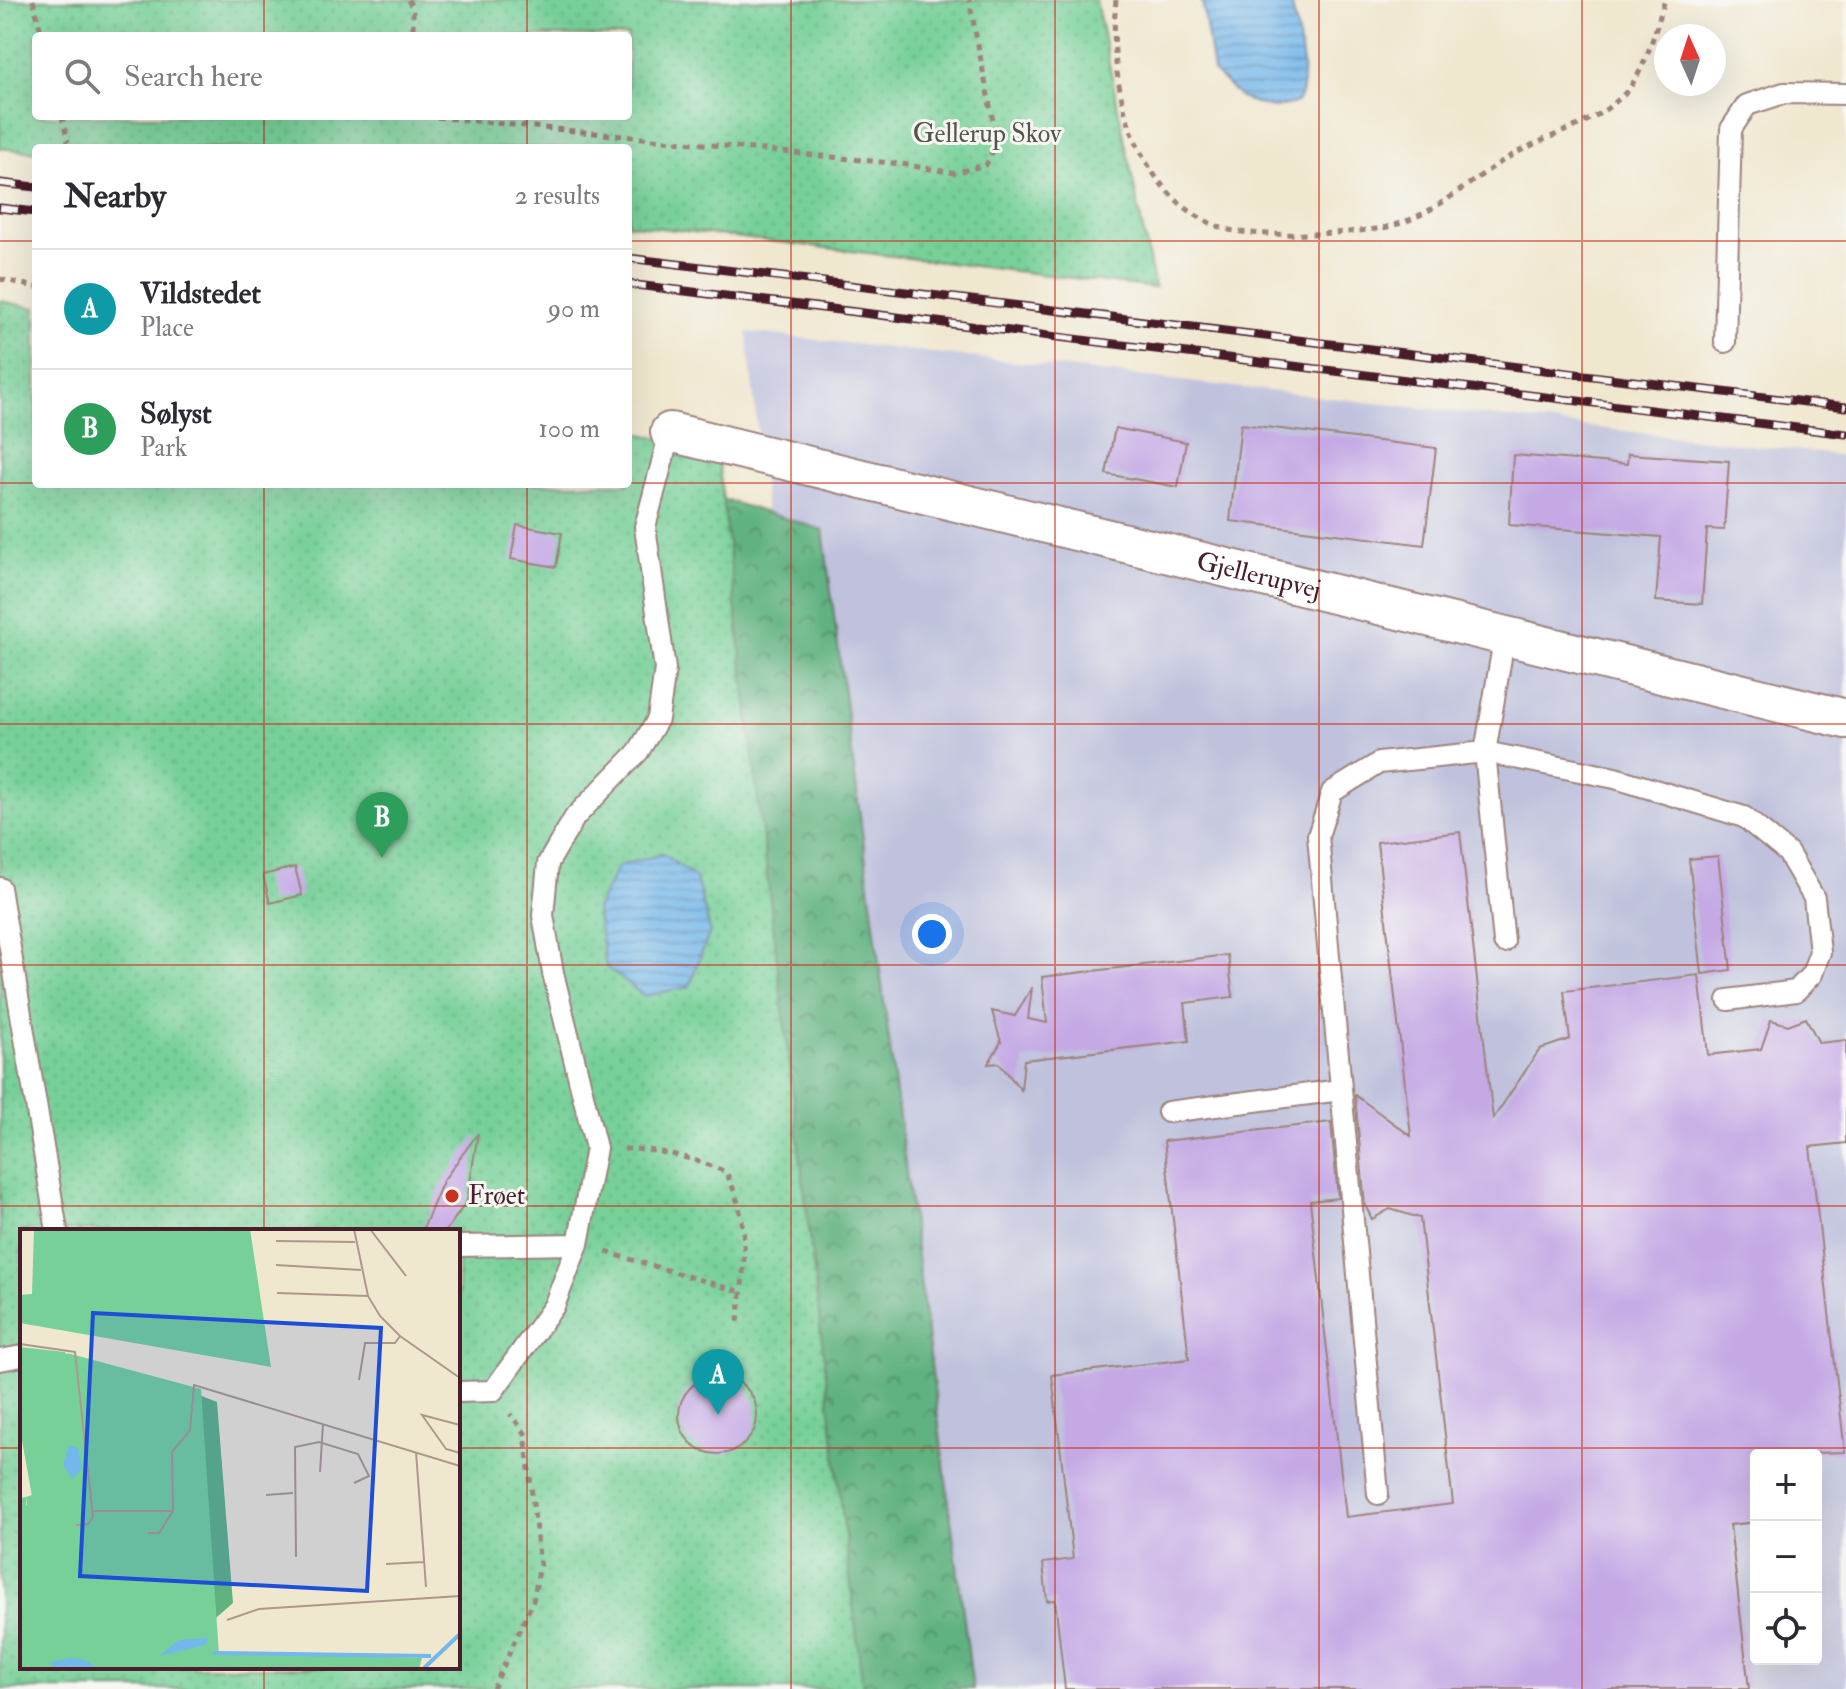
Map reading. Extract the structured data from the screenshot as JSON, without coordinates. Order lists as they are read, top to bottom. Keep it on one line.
{"streets":{"street":["Gjellerupvej"]},"parks":["Gellerup Skov"],"places":["Frøet"],"north":"top","page":{"search":"Search here","heading":["Nearby","2 results"],"list":[{"mark":"A","name":"Vildstedet","note":"Place","value":"90 m"},{"mark":"B","name":"Sølyst","note":"Park","value":"100 m"}],"pins":["B","A"],"map_buttons":["+","−"]}}
